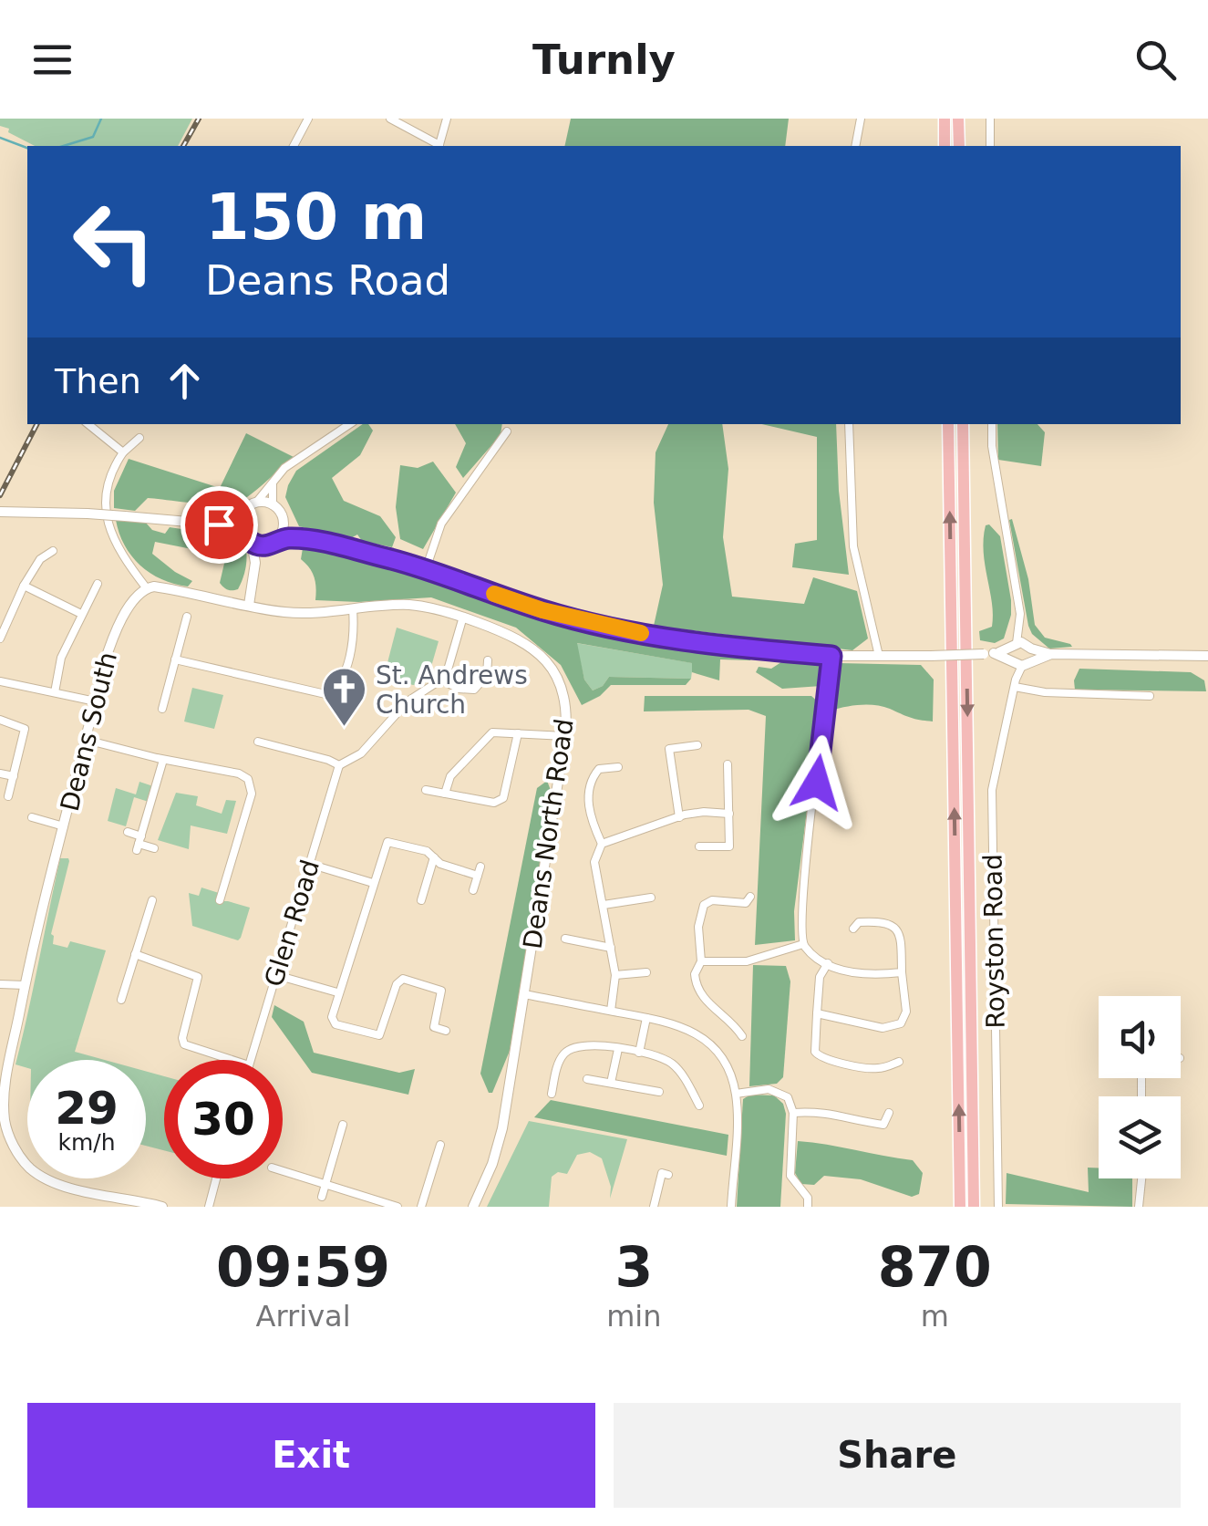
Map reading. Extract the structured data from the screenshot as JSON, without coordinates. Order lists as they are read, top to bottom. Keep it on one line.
{"streets":{"street":["Deans South","Deans North Road","Glen Road","Royston Road"]},"places":{"church":["St. Andrews Church"]},"page":{"header":"Turnly","turn":["150 m","Deans Road"],"then":"Then","speed":"29 km/h","limit":"30","eta":["09:59","Arrival","3","min","870","m"],"buttons":["Exit","Share"]}}
